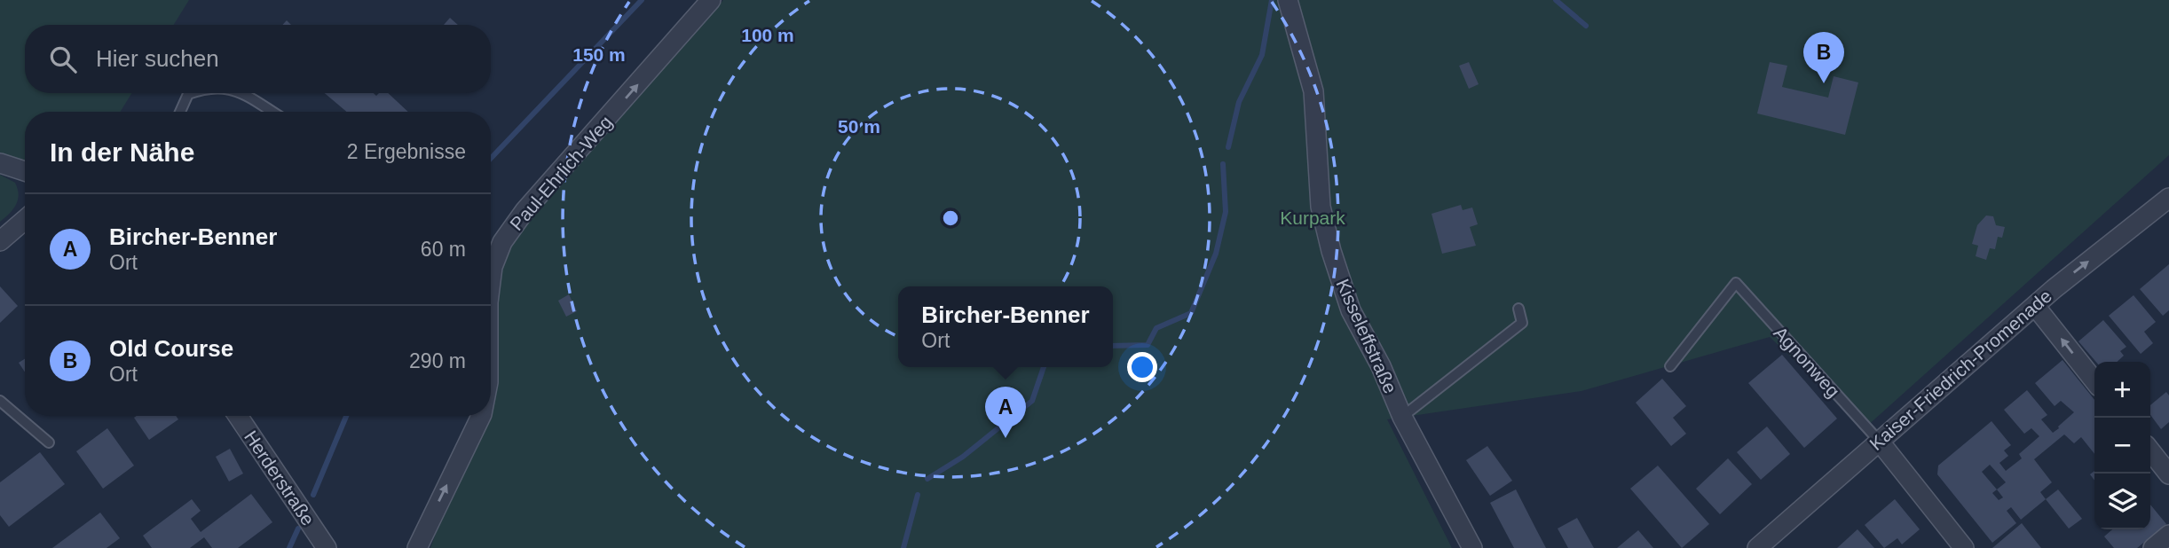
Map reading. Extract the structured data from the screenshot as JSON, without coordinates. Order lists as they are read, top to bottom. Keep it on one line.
{"streets":{"street":["Paul-Ehrlich-Weg","Kisseleffstraße","Kaiser-Friedrich-Promenade","Herderstraße"],"lane":["Agnonweg"]},"crossings":[["Agnonweg","Kaiser-Friedrich-Promenade"]],"one_way":["Paul-Ehrlich-Weg"],"parks":["Kurpark"],"page":{"search":"Hier suchen","pins":["B","A"],"heading":["In der Nähe","2 Ergebnisse"],"list":[{"mark":"A","name":"Bircher-Benner","note":"Ort","value":"60 m"},{"mark":"B","name":"Old Course","note":"Ort","value":"290 m"}],"popup":["Bircher-Benner","Ort"],"map_buttons":["+","−"]},"rings":["100 m","150 m","50 m"]}
